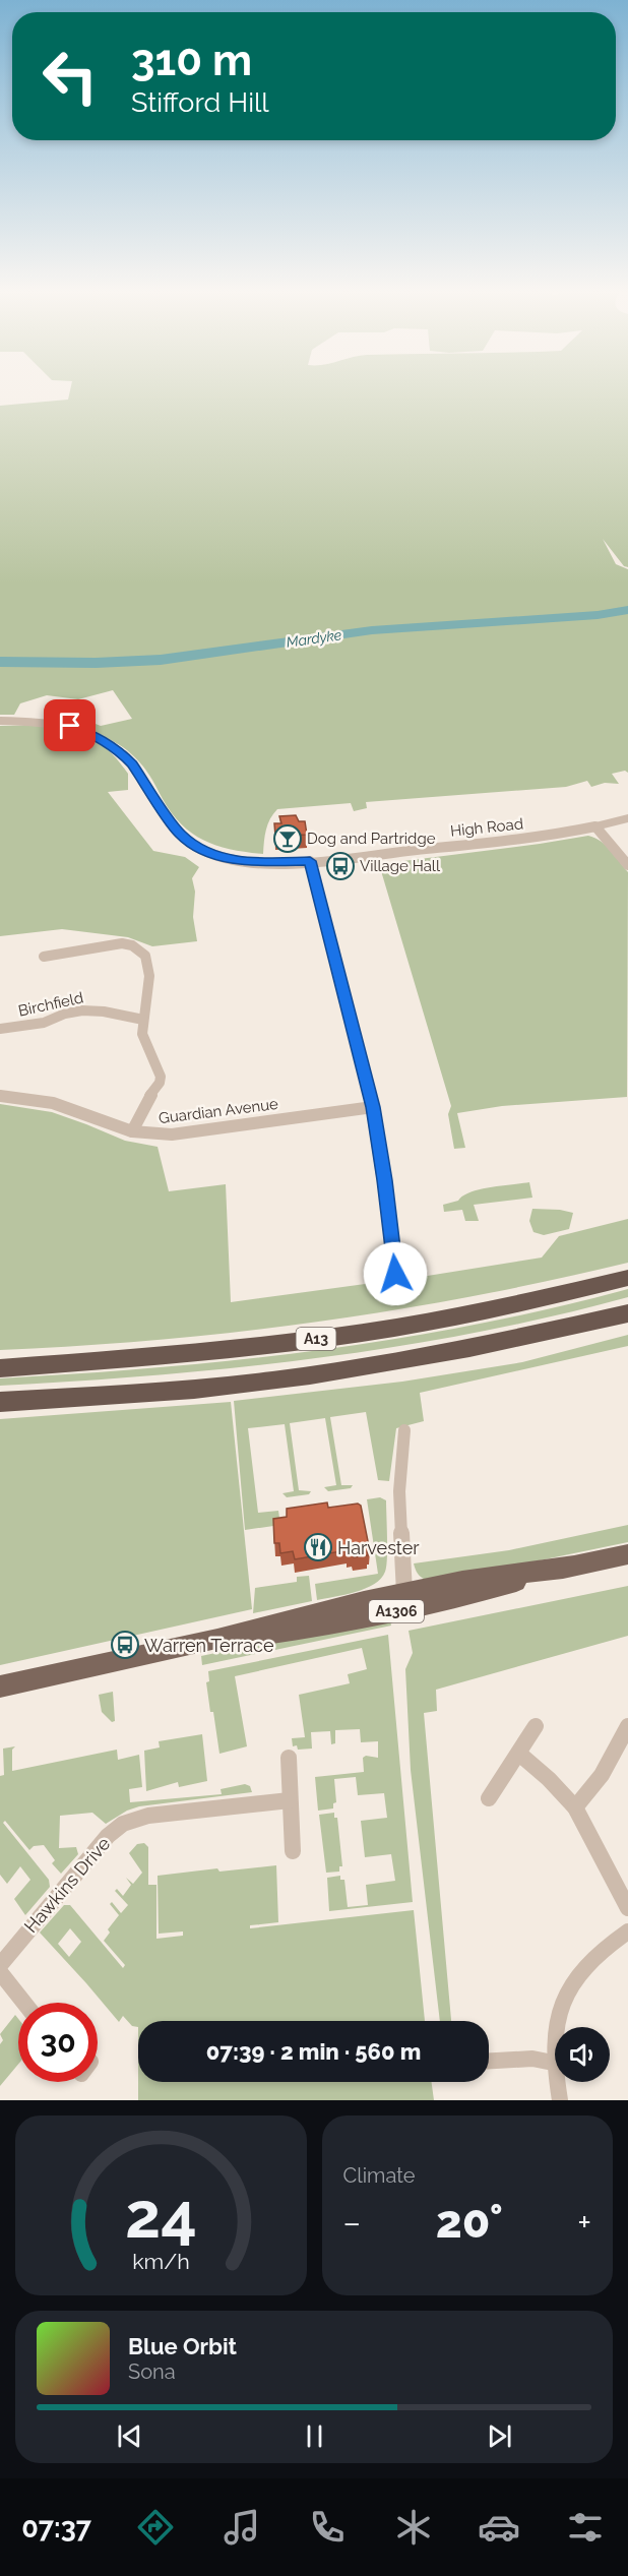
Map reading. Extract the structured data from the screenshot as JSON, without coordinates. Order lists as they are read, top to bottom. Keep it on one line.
{"streets":{"highway":["A13"],"main road":["A1306"],"street":["High Road","Birchfield","Guardian Avenue","Hawkins Drive"]},"water":["Mardyke"],"places":{"bar":["Dog and Partridge"],"bus stop":["Village Hall","Warren Terrace"],"restaurant":["Harvester"]},"page":{"turn":["310 m","Stifford Hill"],"limit":"30","trip":"07:39 · 2 min · 560 m","tile":"Climate","heat":["−","20°","+"],"song":["Blue Orbit","Sona"],"tabs":"07:37","gauge":["24","km/h"]}}
